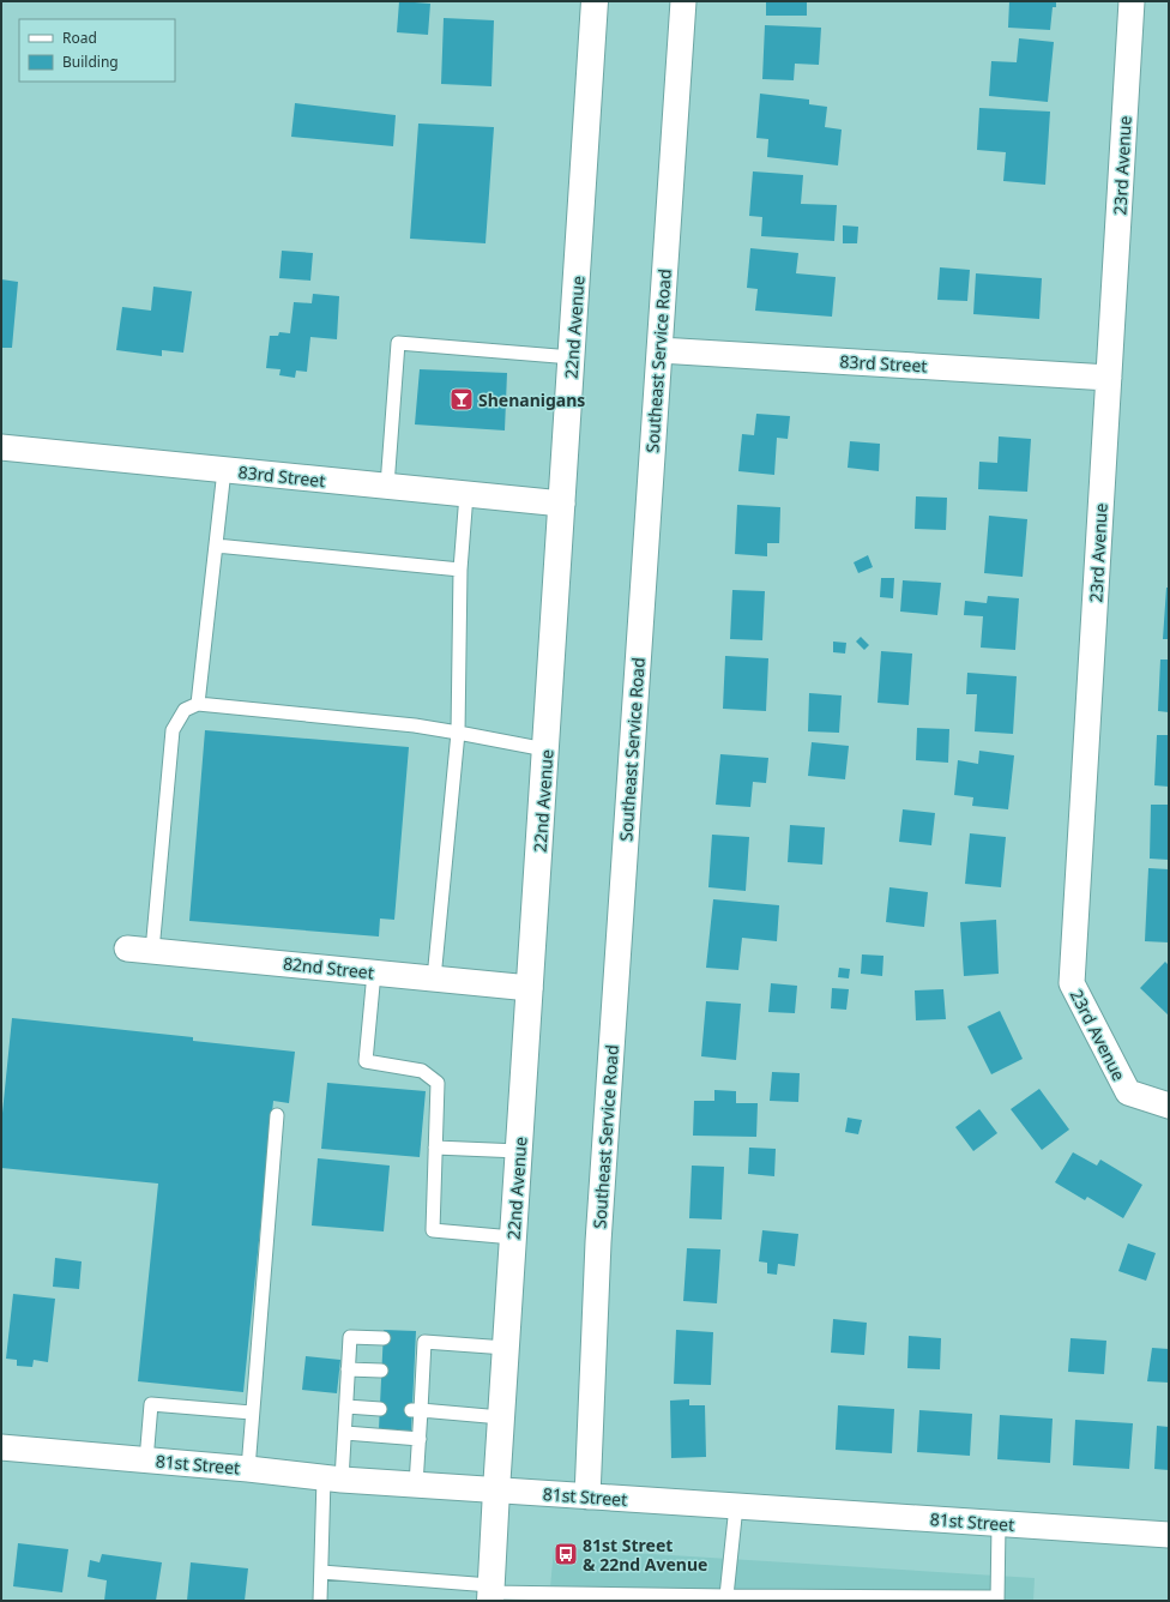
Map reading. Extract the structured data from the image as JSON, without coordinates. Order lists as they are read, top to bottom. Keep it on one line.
{"streets":{"street":["23rd Avenue","22nd Avenue","Southeast Service Road","83rd Street","82nd Street","81st Street"]},"crossings":[["23rd Avenue","83rd Street"],["22nd Avenue","83rd Street"],["22nd Avenue","82nd Street"],["22nd Avenue","81st Street"],["Southeast Service Road","83rd Street"],["Southeast Service Road","81st Street"]],"places":{"bar":["Shenanigans"],"bus stop":["81st Street & 22nd Avenue"]},"legend":["Road","Building"]}
